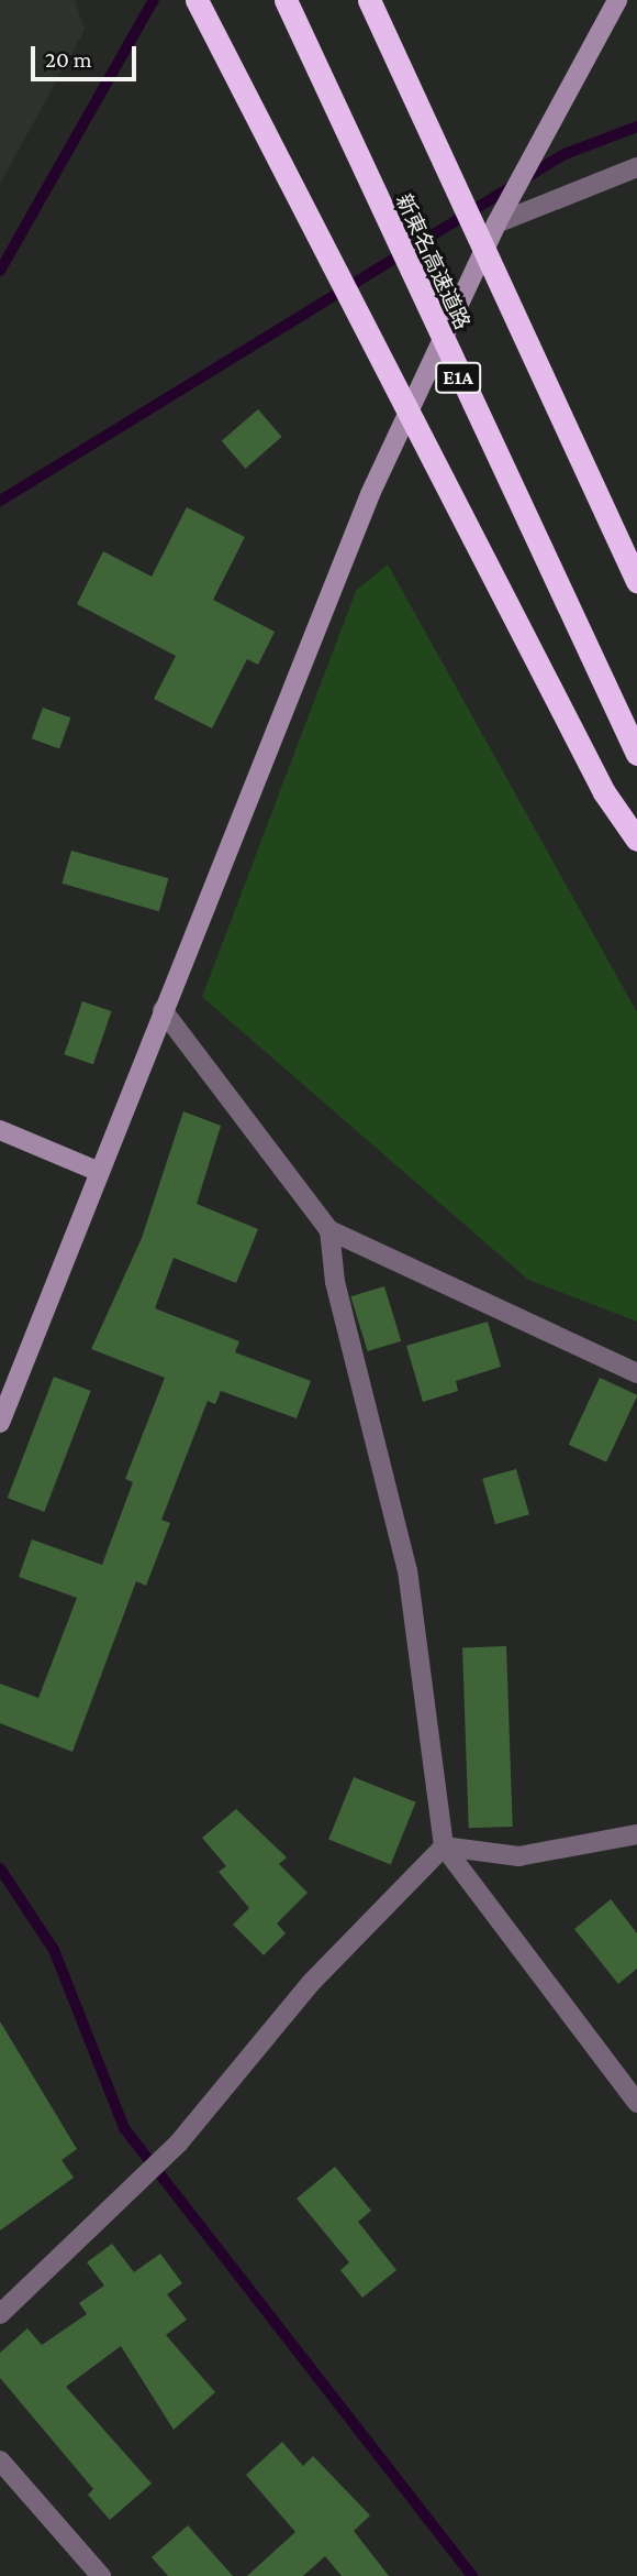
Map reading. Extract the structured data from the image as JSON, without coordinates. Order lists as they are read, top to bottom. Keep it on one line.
{"streets":{"highway":["新東名高速道路","E1A"]},"scale_bar":"20 m"}
